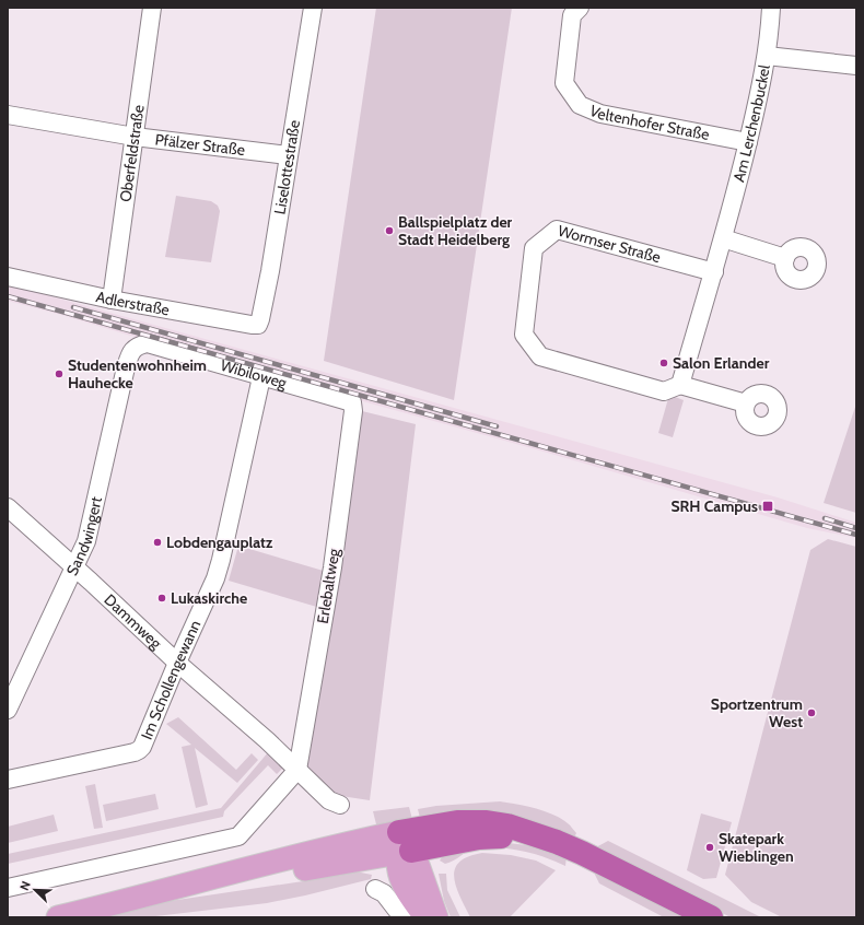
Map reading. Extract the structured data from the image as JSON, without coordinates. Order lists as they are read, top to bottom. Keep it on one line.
{"streets":{"street":["Veltenhofer Straße","Am Lerchenbuckel","Pfälzer Straße","Oberfeldstraße","Liselottestraße","Wormser Straße","Adlerstraße","Wibiloweg","Sandwingert","Erlebaltweg","Dammweg","Im Schollengewann"]},"crossings":[["Veltenhofer Straße","Am Lerchenbuckel"],["Am Lerchenbuckel","Wormser Straße"],["Pfälzer Straße","Oberfeldstraße"],["Pfälzer Straße","Liselottestraße"],["Oberfeldstraße","Adlerstraße"],["Liselottestraße","Adlerstraße"],["Wibiloweg","Sandwingert"],["Wibiloweg","Erlebaltweg"],["Wibiloweg","Im Schollengewann"],["Sandwingert","Dammweg"],["Erlebaltweg","Dammweg"],["Dammweg","Im Schollengewann"]],"places":{"other":["Ballspielplatz der Stadt Heidelberg","Salon Erlander","Studentenwohnheim Hauhecke","Lobdengauplatz","Lukaskirche","Sportzentrum West","Skatepark Wieblingen"],"transit":["SRH Campus"]},"north":"top left"}
